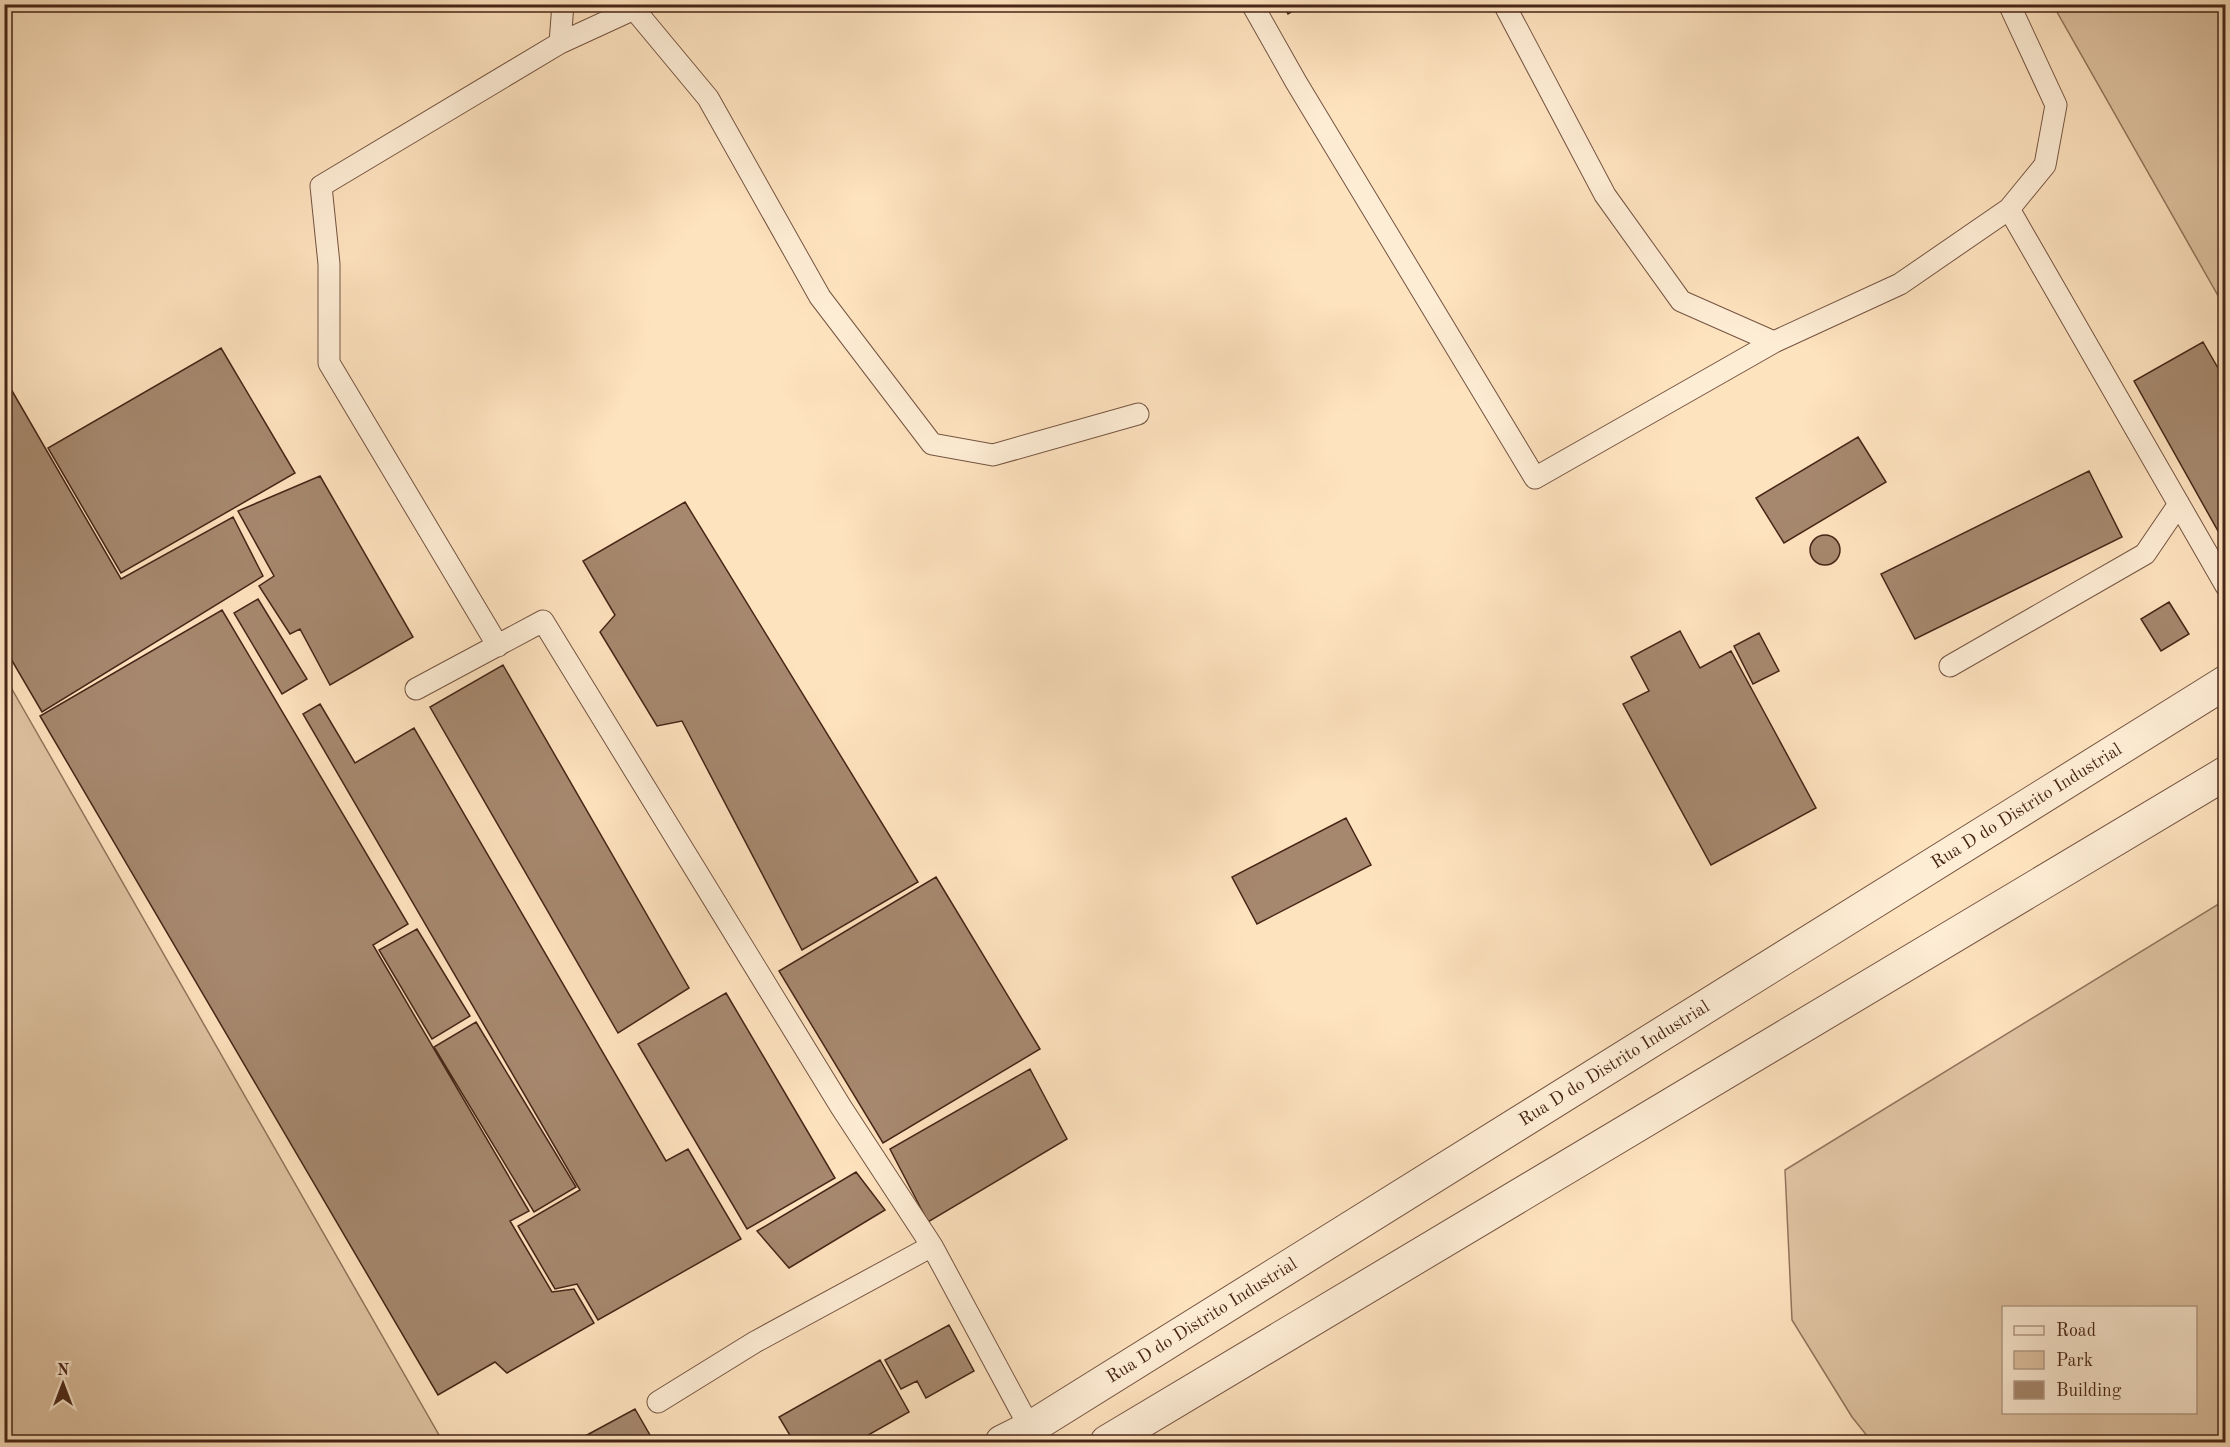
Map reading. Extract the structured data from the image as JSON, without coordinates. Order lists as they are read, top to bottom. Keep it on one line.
{"streets":{"street":["Rua D do Distrito Industrial"]},"legend":["Road","Park","Building"],"north":"top"}
